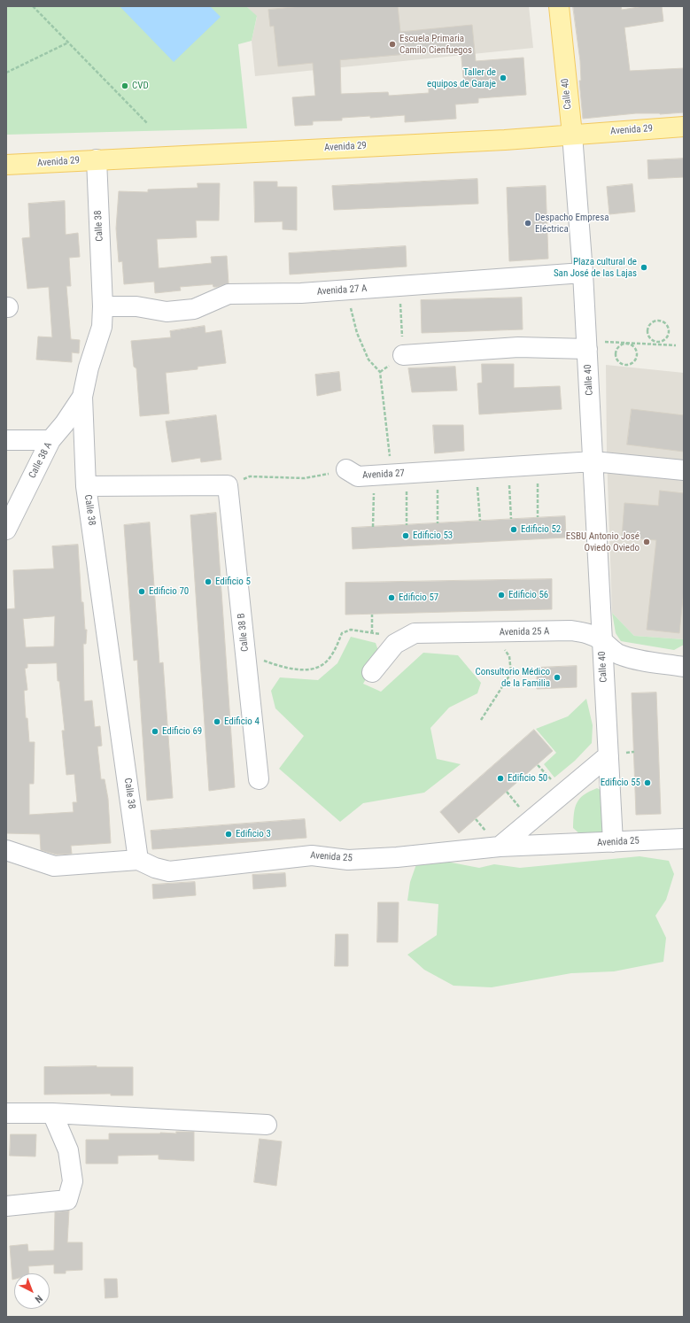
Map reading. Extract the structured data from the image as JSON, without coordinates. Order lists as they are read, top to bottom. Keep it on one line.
{"streets":{"main road":["Calle 40","Avenida 29"],"street":["Calle 38","Avenida 27 A","Calle 38 A","Avenida 27","Calle 38 B","Avenida 25 A","Avenida 25"]},"crossings":[["Calle 40","Avenida 29"],["Calle 40","Avenida 27 A"],["Calle 40","Avenida 27"],["Calle 40","Avenida 25 A"],["Calle 40","Avenida 25"],["Avenida 29","Calle 38"],["Calle 38","Avenida 27 A"],["Calle 38","Calle 38 A"],["Calle 38","Avenida 25"]],"places":["Escuela Primaria Camilo Cienfuegos","Taller de equipos de Garaje","CVD","Despacho Empresa Eléctrica","Plaza cultural de San José de las Lajas","Edificio 52","Edificio 53","ESBU Antonio José Oviedo Oviedo","Edificio 5","Edificio 70","Edificio 56","Edificio 57","Consultorio Médico de la Familia","Edificio 4","Edificio 69","Edificio 50","Edificio 55","Edificio 3"],"north":"bottom right"}
